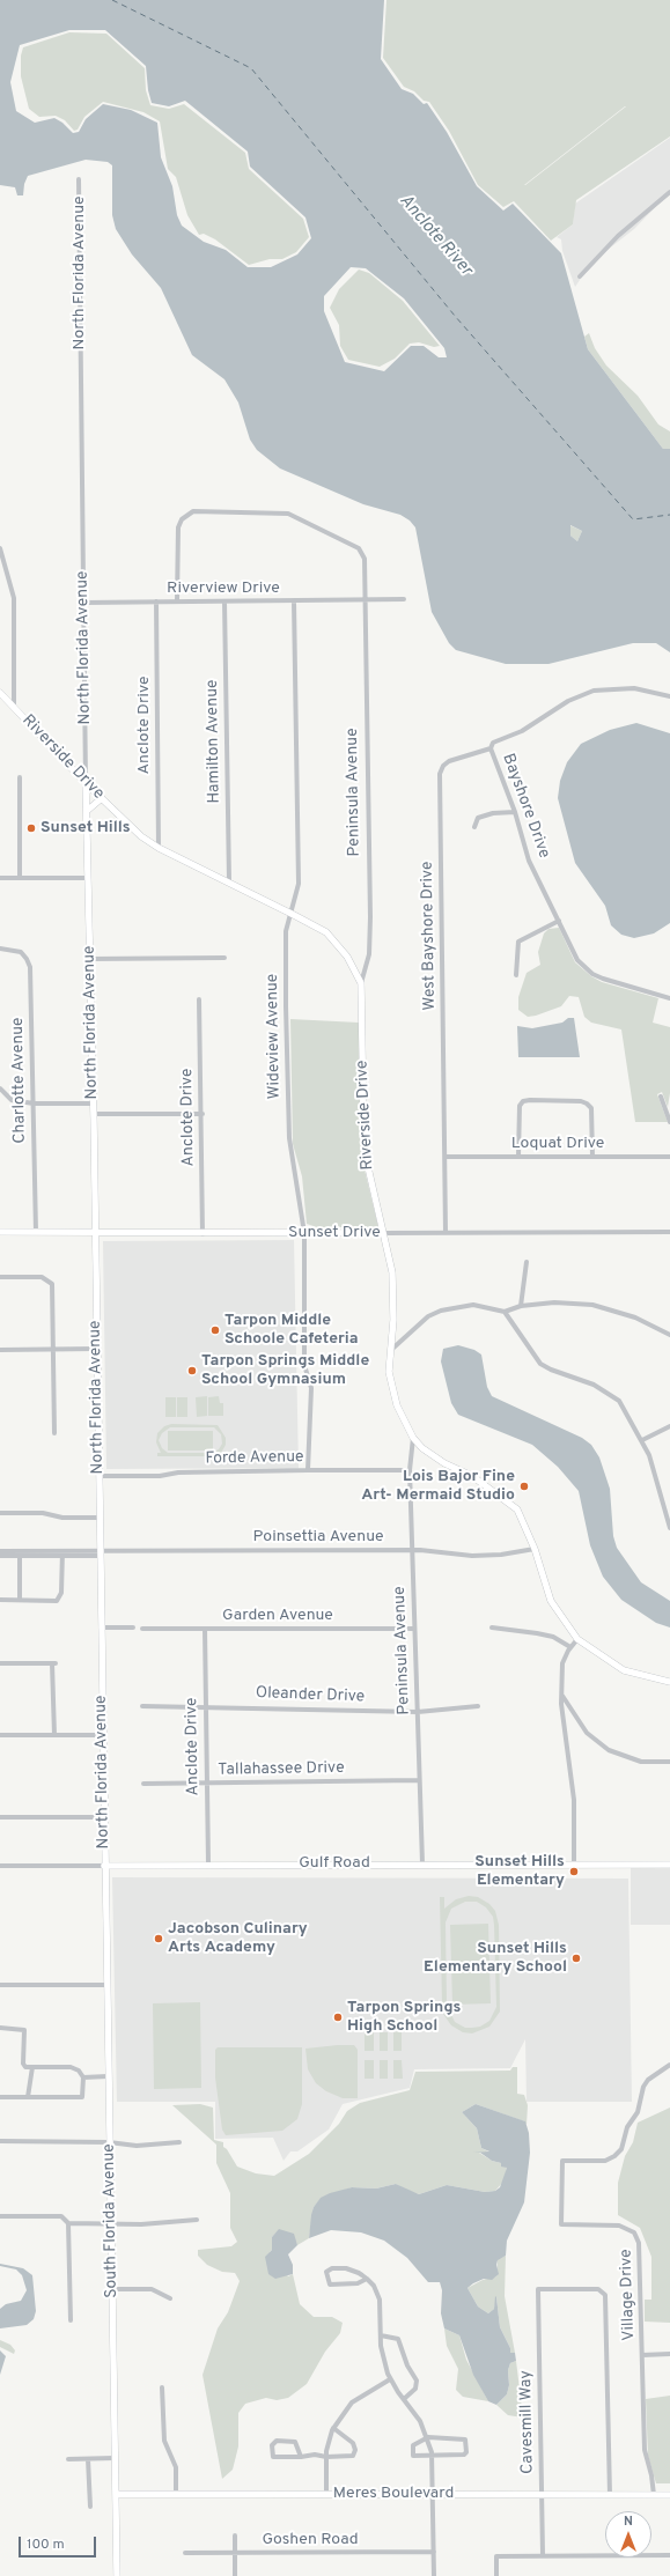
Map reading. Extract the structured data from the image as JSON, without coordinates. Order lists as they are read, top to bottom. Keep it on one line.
{"streets":{"street":["North Florida Avenue","Riverview Drive","Anclote Drive","Hamilton Avenue","Riverside Drive","Peninsula Avenue","Bayshore Drive","West Bayshore Drive","Wideview Avenue","Charlotte Avenue","Loquat Drive","Sunset Drive","Forde Avenue","Poinsettia Avenue","Garden Avenue","Oleander Drive","Tallahassee Drive","Gulf Road","South Florida Avenue","Village Drive","Cavesmill Way","Meres Boulevard","Goshen Road"]},"crossings":[["North Florida Avenue","Riverview Drive"],["North Florida Avenue","Riverside Drive"],["North Florida Avenue","Sunset Drive"],["North Florida Avenue","Forde Avenue"],["North Florida Avenue","Poinsettia Avenue"],["North Florida Avenue","Gulf Road"],["North Florida Avenue","South Florida Avenue"],["Riverview Drive","Anclote Drive"],["Riverview Drive","Hamilton Avenue"],["Riverview Drive","Peninsula Avenue"],["Riverview Drive","Wideview Avenue"],["Anclote Drive","Riverside Drive"],["Anclote Drive","Sunset Drive"],["Anclote Drive","Garden Avenue"],["Anclote Drive","Oleander Drive"],["Anclote Drive","Tallahassee Drive"],["Anclote Drive","Gulf Road"],["Hamilton Avenue","Riverside Drive"],["Riverside Drive","Peninsula Avenue"],["Riverside Drive","Wideview Avenue"],["Riverside Drive","Sunset Drive"],["Riverside Drive","Poinsettia Avenue"],["Peninsula Avenue","Forde Avenue"],["Peninsula Avenue","Poinsettia Avenue"],["Peninsula Avenue","Garden Avenue"],["Peninsula Avenue","Oleander Drive"],["Peninsula Avenue","Tallahassee Drive"],["Peninsula Avenue","Gulf Road"],["Bayshore Drive","West Bayshore Drive"],["West Bayshore Drive","Loquat Drive"],["West Bayshore Drive","Sunset Drive"],["Wideview Avenue","Sunset Drive"],["Wideview Avenue","Forde Avenue"],["Charlotte Avenue","Sunset Drive"],["Gulf Road","South Florida Avenue"],["South Florida Avenue","Meres Boulevard"],["Village Drive","Meres Boulevard"],["Cavesmill Way","Meres Boulevard"]],"water":["Anclote River"],"places":["Sunset Hills","Tarpon Middle Schoole Cafeteria","Tarpon Springs Middle School Gymnasium","Lois Bajor Fine Art- Mermaid Studio","Sunset Hills Elementary","Jacobson Culinary Arts Academy","Sunset Hills Elementary School","Tarpon Springs High School"],"scale_bar":"100 m","north":"top"}
